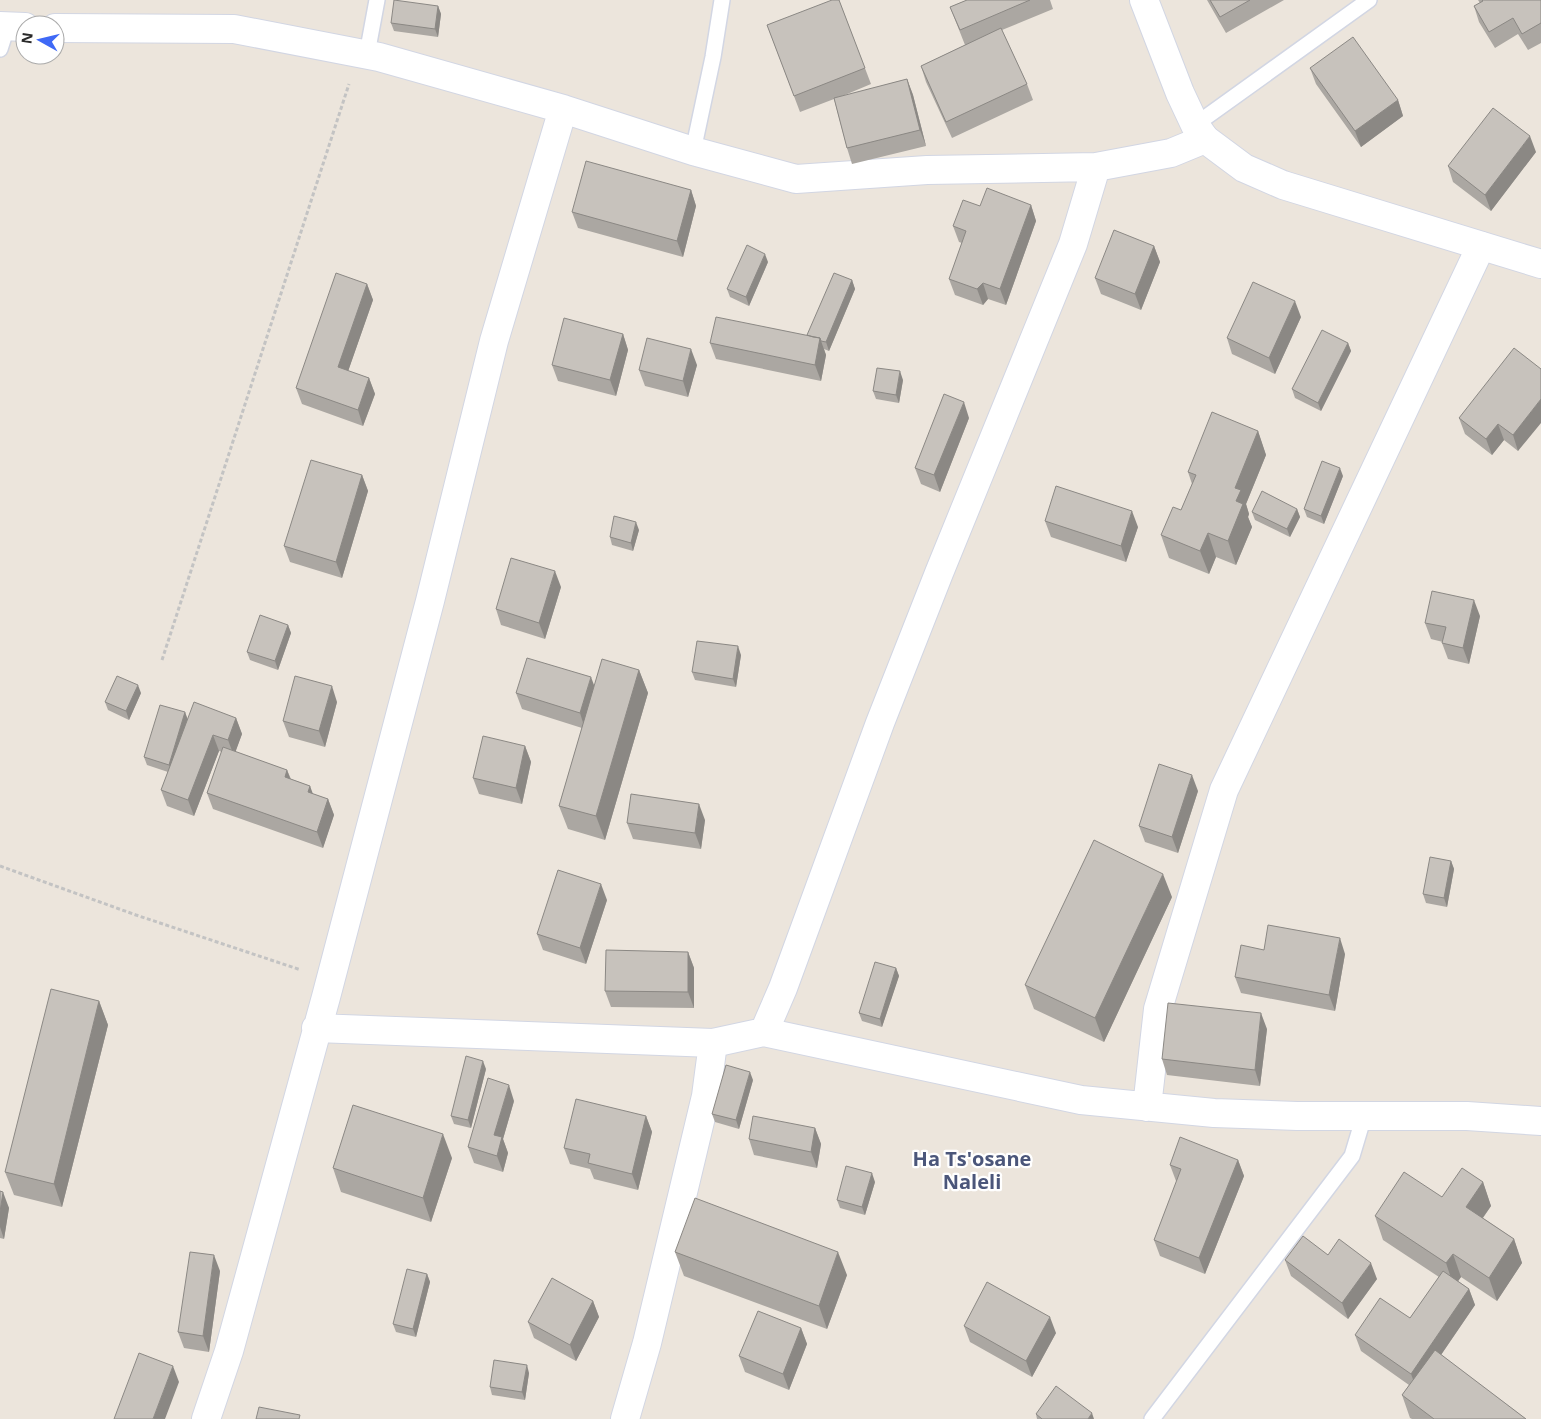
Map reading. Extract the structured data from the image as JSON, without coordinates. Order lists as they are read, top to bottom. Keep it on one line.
{"districts":["Ha Ts'osane Naleli"],"north":"left"}
